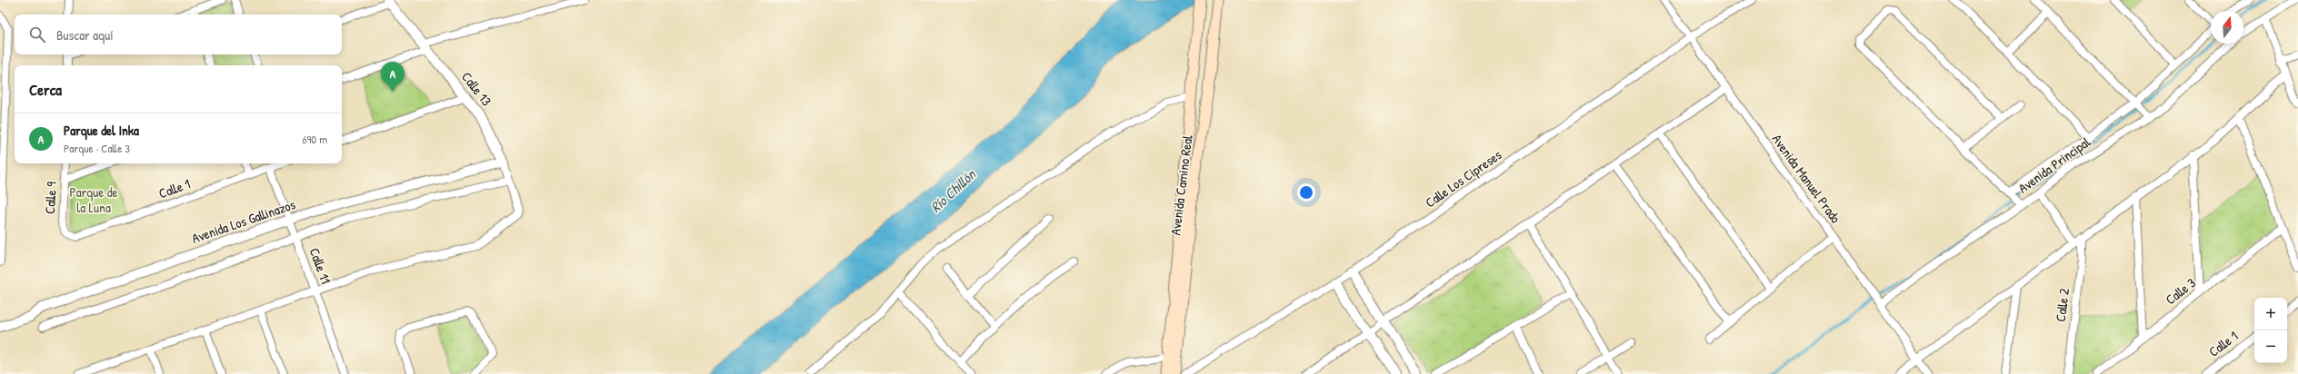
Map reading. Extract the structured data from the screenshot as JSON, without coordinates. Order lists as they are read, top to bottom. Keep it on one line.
{"streets":{"main road":["Avenida Camino Real"],"street":["Calle 13","Avenida Principal","Calle Los Cipreses","Avenida Manuel Prado","Calle 1","Calle 9","Avenida Los Gallinazos","Calle 11","Calle 3","Calle 2"]},"crossings":[["Calle 13","Avenida Los Gallinazos"],["Calle 13","Calle 11"],["Avenida Principal","Avenida Manuel Prado"],["Calle Los Cipreses","Avenida Manuel Prado"],["Calle 1","Calle 9"],["Calle 1","Calle 11"],["Avenida Los Gallinazos","Calle 11"]],"water":["Río Chillón"],"parks":["Parque de la Luna"],"north":"top","page":{"search":"Buscar aquí","pins":"A","heading":"Cerca","list":[{"mark":"A","name":"Parque del Inka","note":"Parque · Calle 3","value":"690 m"}],"map_buttons":["+","−"]}}
